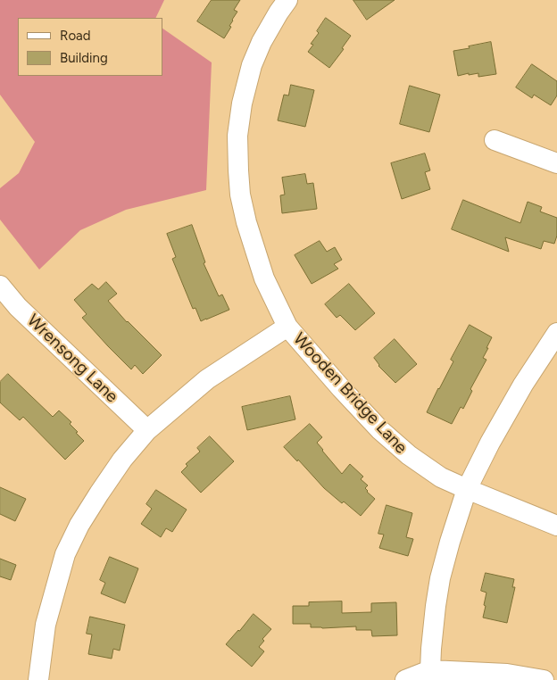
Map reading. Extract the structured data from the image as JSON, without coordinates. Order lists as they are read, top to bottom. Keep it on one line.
{"streets":{"street":["Wrensong Lane","Wooden Bridge Lane"]},"legend":["Road","Building"]}
